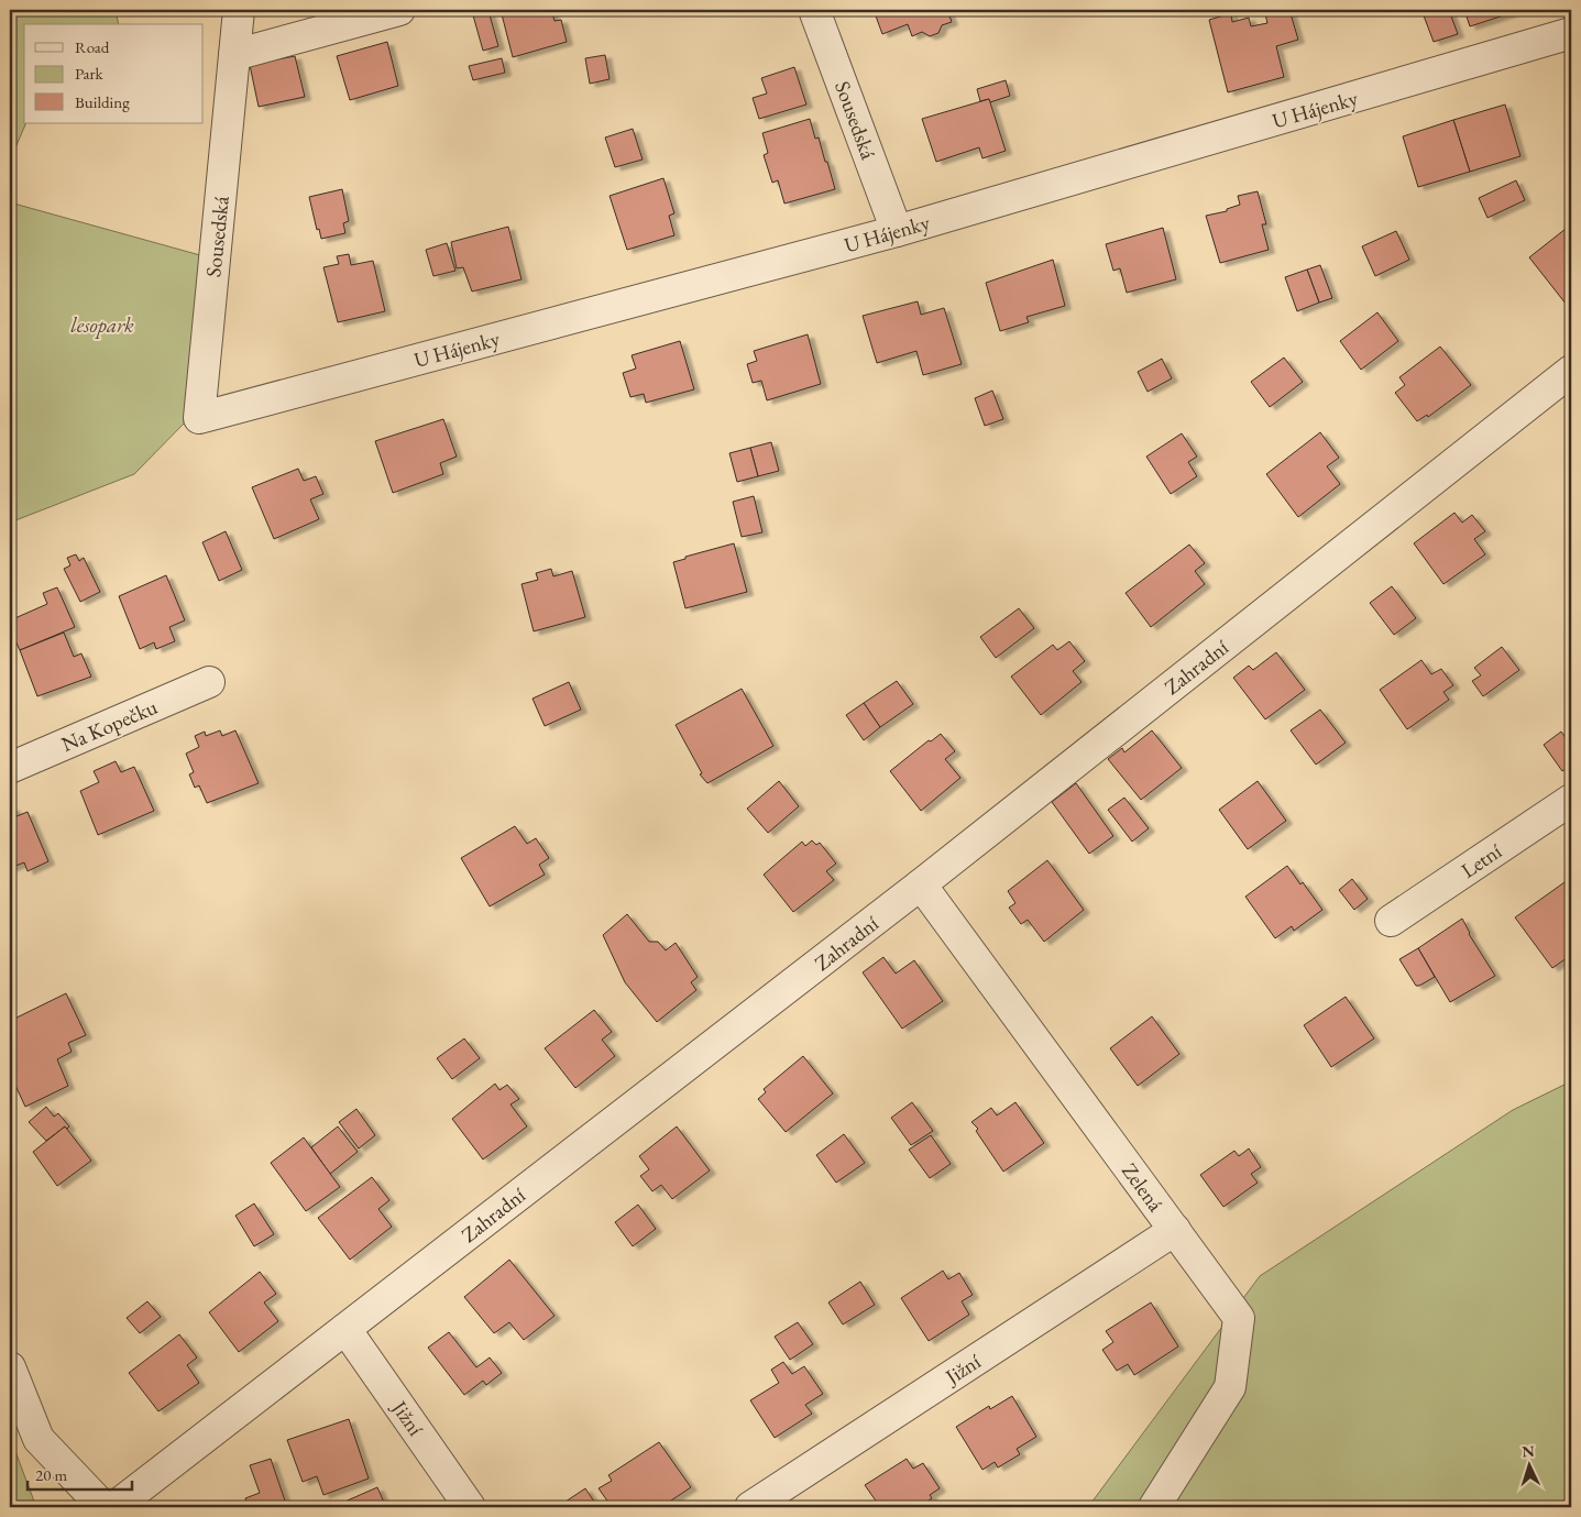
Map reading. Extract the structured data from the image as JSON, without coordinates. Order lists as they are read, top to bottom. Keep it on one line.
{"streets":{"street":["U Hájenky","Sousedská","Zahradní","Na Kopečku","Letní","Zelená","Jižní"]},"crossings":[["U Hájenky","Sousedská"],["Zahradní","Zelená"],["Zahradní","Jižní"],["Zelená","Jižní"]],"parks":["lesopark"],"legend":["Road","Park","Building"],"scale_bar":"20 m","north":"top"}
